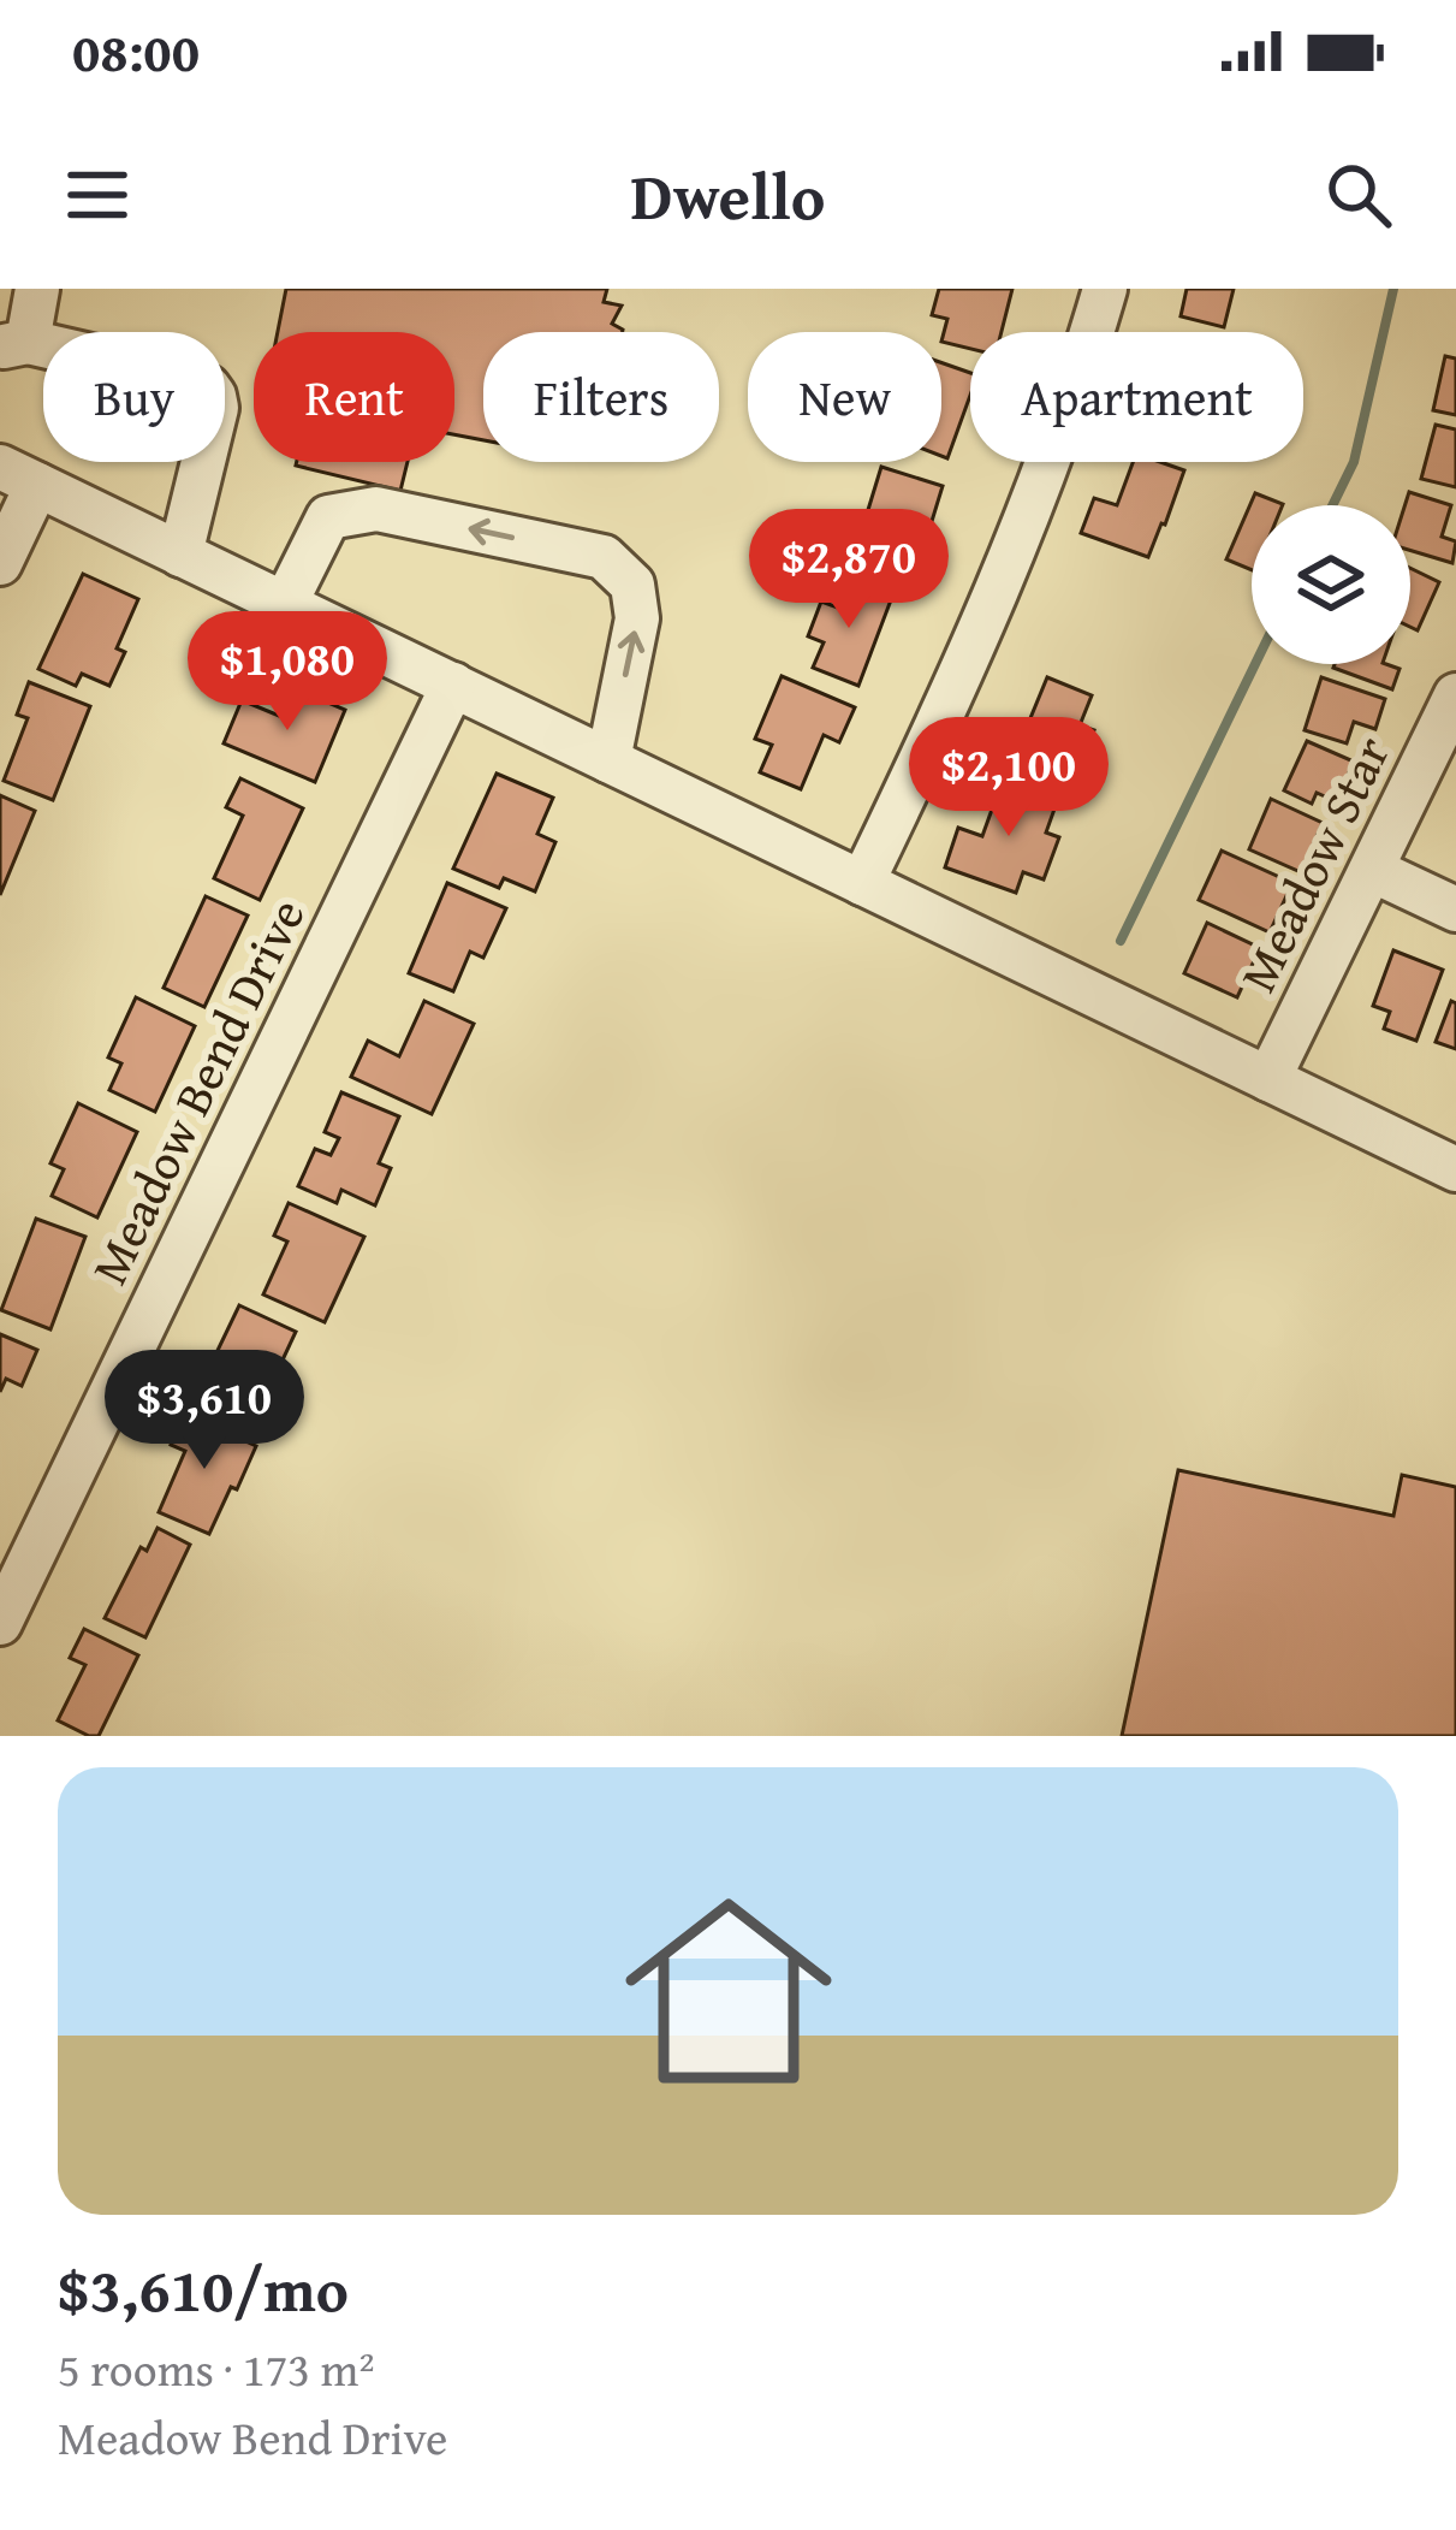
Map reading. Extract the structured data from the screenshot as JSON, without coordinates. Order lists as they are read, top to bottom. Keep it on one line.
{"streets":{"street":["Meadow Star","Meadow Bend Drive"]},"page":{"status":"08:00","header":"Dwello","chip":["Buy","Rent","Filters","New","Apartment"],"price":["$2,870","$1,080","$2,100","$3,610"],"list":[{"name":"$3,610/mo","note":"5 rooms · 173 m² · Meadow Bend Drive"}]}}
